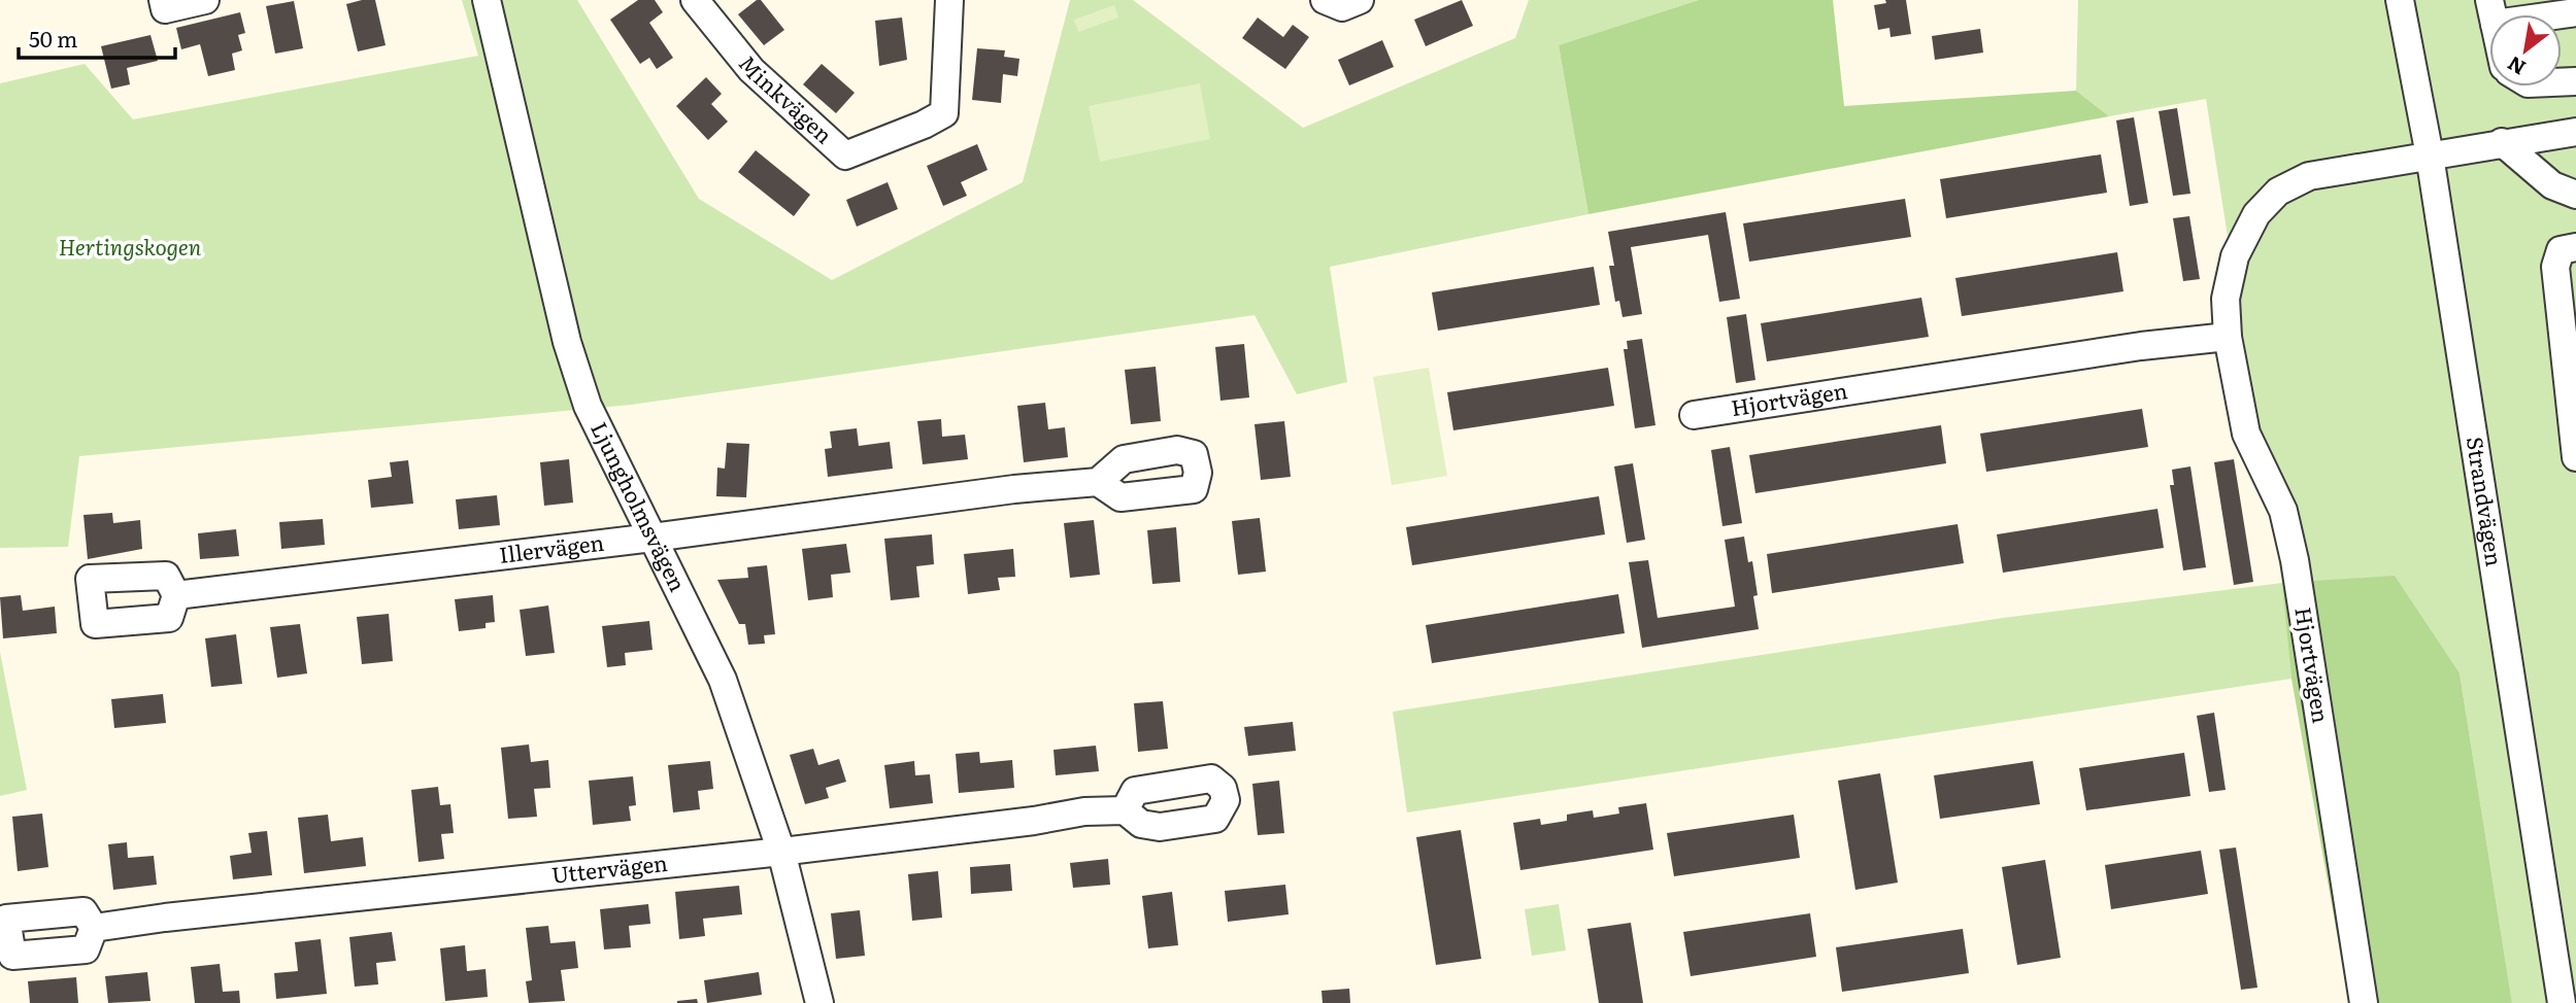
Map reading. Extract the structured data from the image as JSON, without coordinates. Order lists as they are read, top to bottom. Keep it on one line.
{"streets":{"street":["Minkvägen","Hjortvägen","Strandvägen","Ljungholmsvägen","Illervägen","Uttervägen"]},"crossings":[["Hjortvägen","Strandvägen"],["Ljungholmsvägen","Illervägen"],["Ljungholmsvägen","Uttervägen"]],"parks":["Hertingskogen"],"scale_bar":"50 m","north":"bottom left"}
